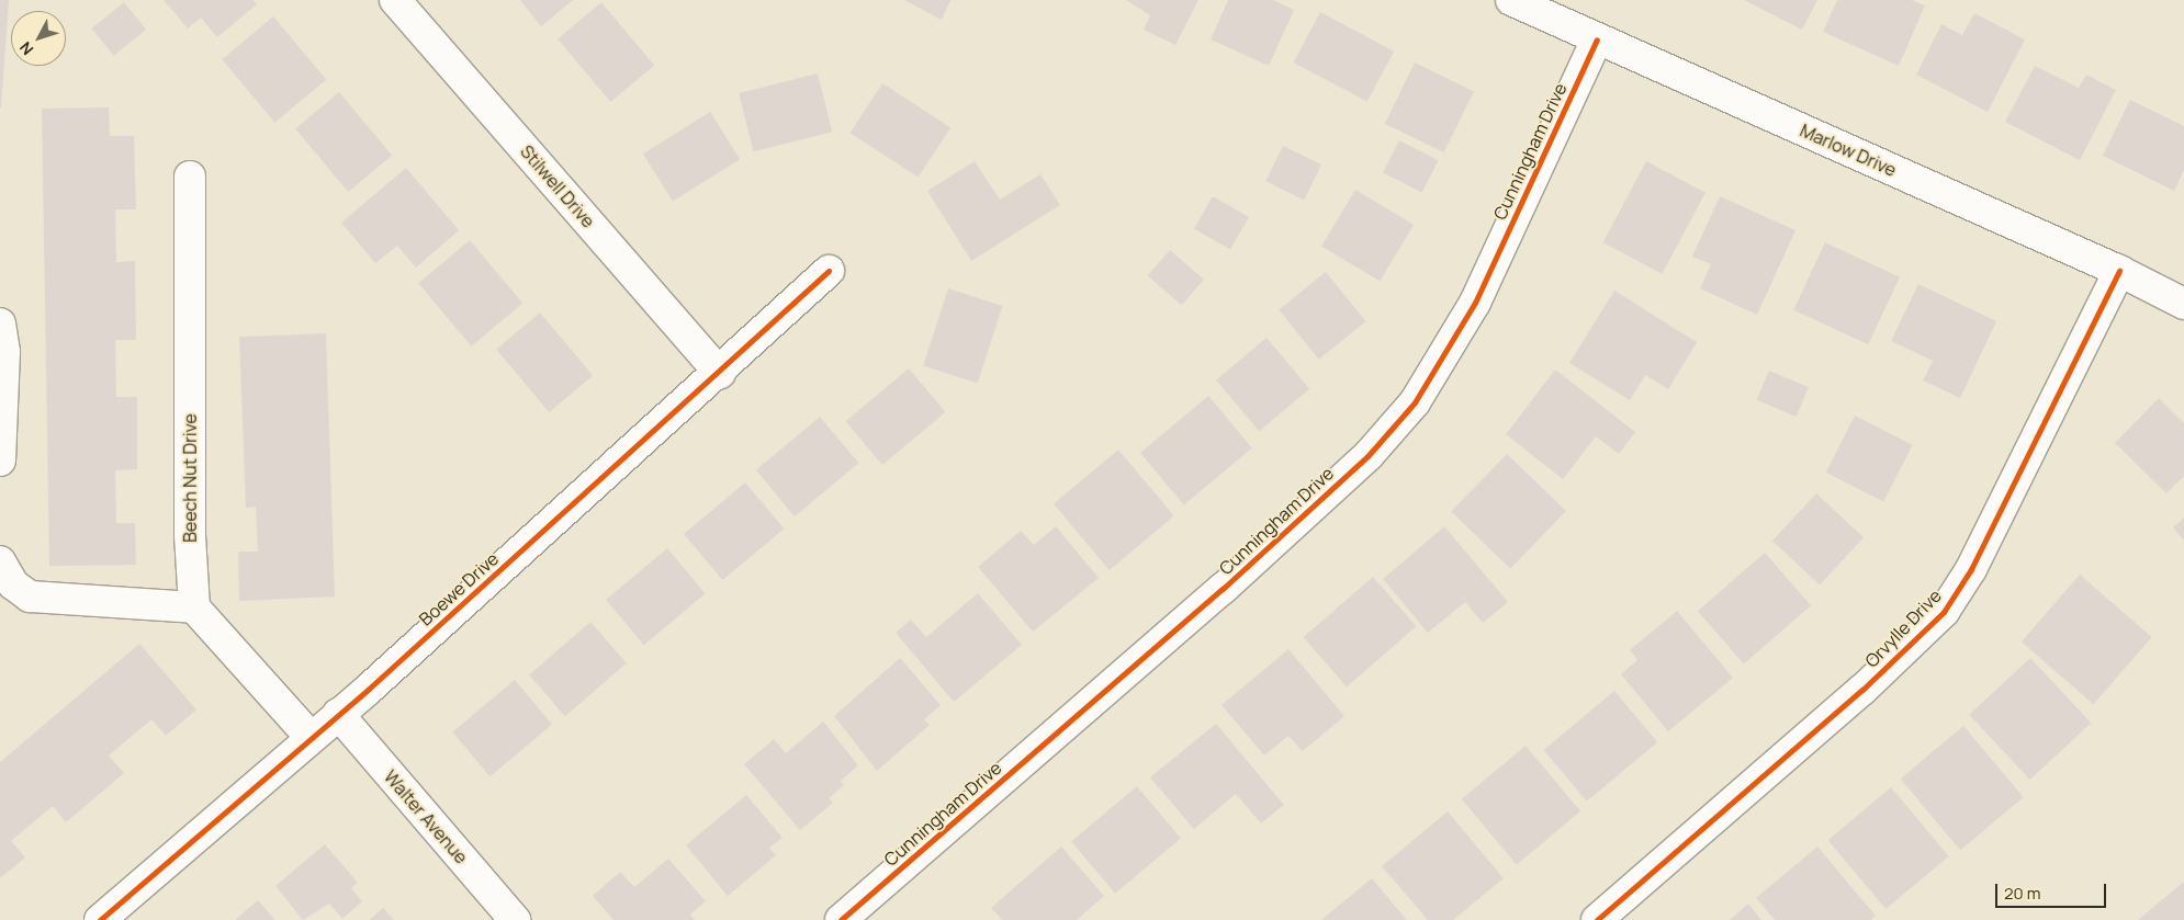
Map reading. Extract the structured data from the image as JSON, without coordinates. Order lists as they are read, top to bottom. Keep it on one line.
{"streets":{"street":["Marlow Drive","Cunningham Drive","Stilwell Drive","Beech Nut Drive","Boewe Drive","Orvylle Drive","Walter Avenue"]},"crossings":[["Marlow Drive","Cunningham Drive"],["Marlow Drive","Orvylle Drive"],["Stilwell Drive","Boewe Drive"],["Boewe Drive","Walter Avenue"]],"scale_bar":"20 m","north":"bottom left"}
